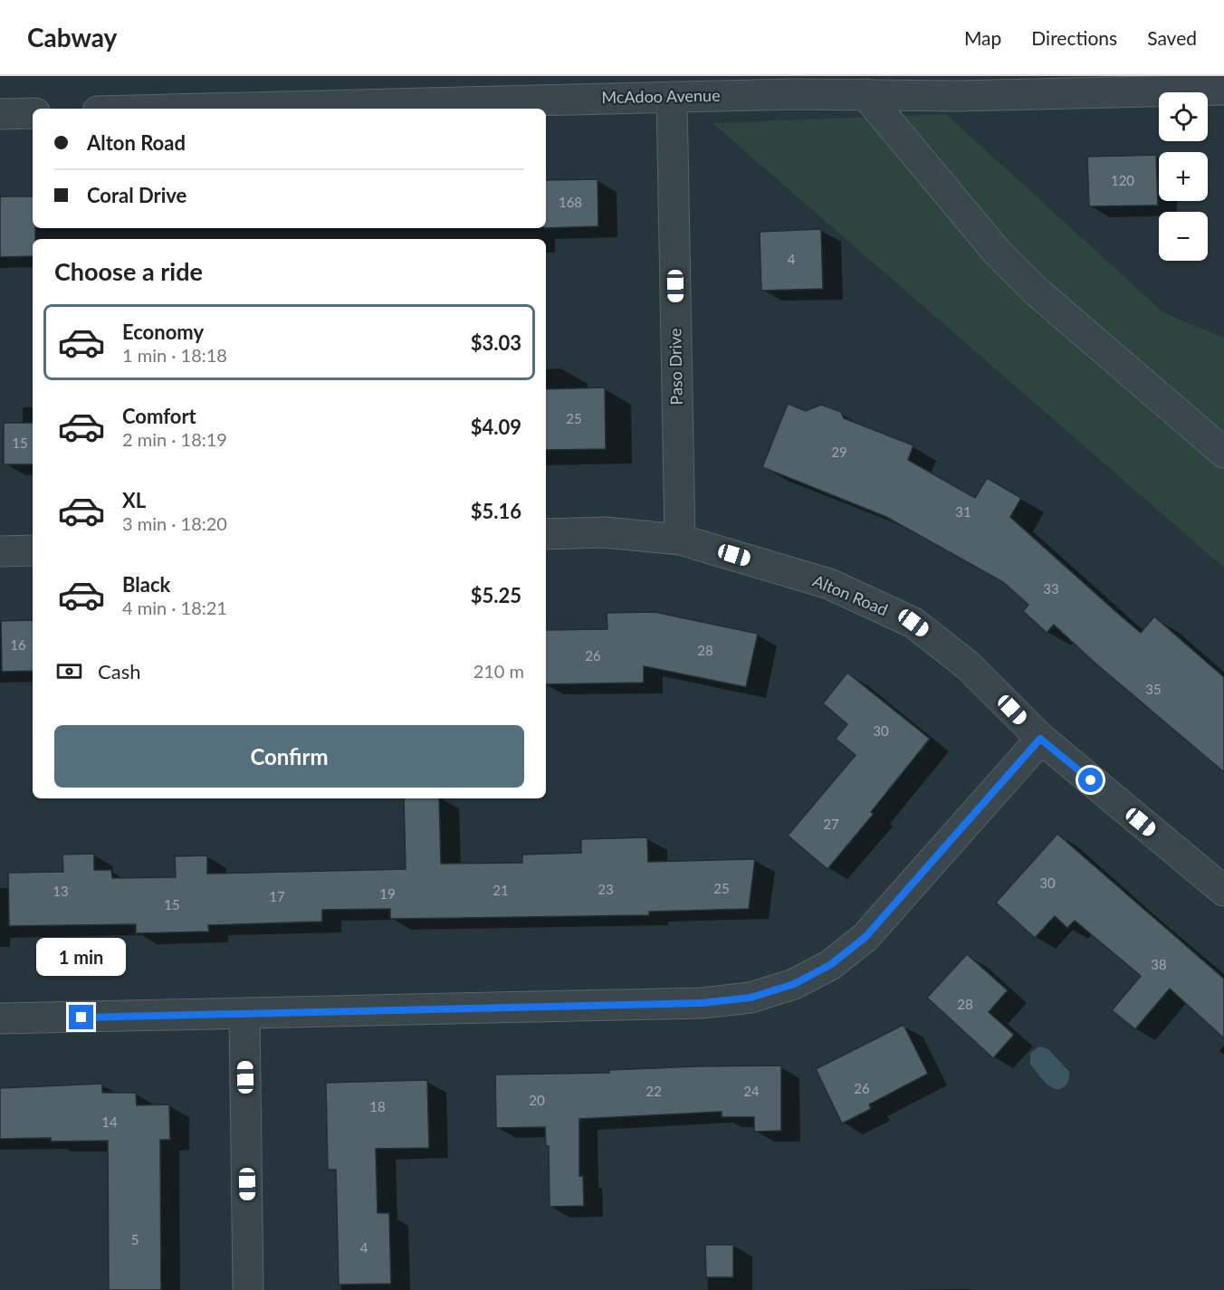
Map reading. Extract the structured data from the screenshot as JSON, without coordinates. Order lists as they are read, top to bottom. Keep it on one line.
{"streets":{"street":["McAdoo Avenue","Paso Drive","Alton Road"]},"crossings":[["McAdoo Avenue","Paso Drive"],["Paso Drive","Alton Road"]],"house_numbers":["120","168","4","25","15","29","31","33","16","28","26","35","30","27","30","25","23","21","13","19","17","15","38","28","26","22","24","20","18","14","5","4"],"page":{"header":"Cabway","nav":["Map","Directions","Saved"],"map_buttons":["+","−"],"banner":["Alton Road","Coral Drive"],"heading":"Choose a ride","list":[{"name":"Economy","note":"1 min · 18:18","value":"$3.03"},{"name":"Comfort","note":"2 min · 18:19","value":"$4.09"},{"name":"XL","note":"3 min · 18:20","value":"$5.16"},{"name":"Black","note":"4 min · 18:21","value":"$5.25"}],"pay":["Cash","210 m"],"buttons":"Confirm","bubble":"1 min"}}
